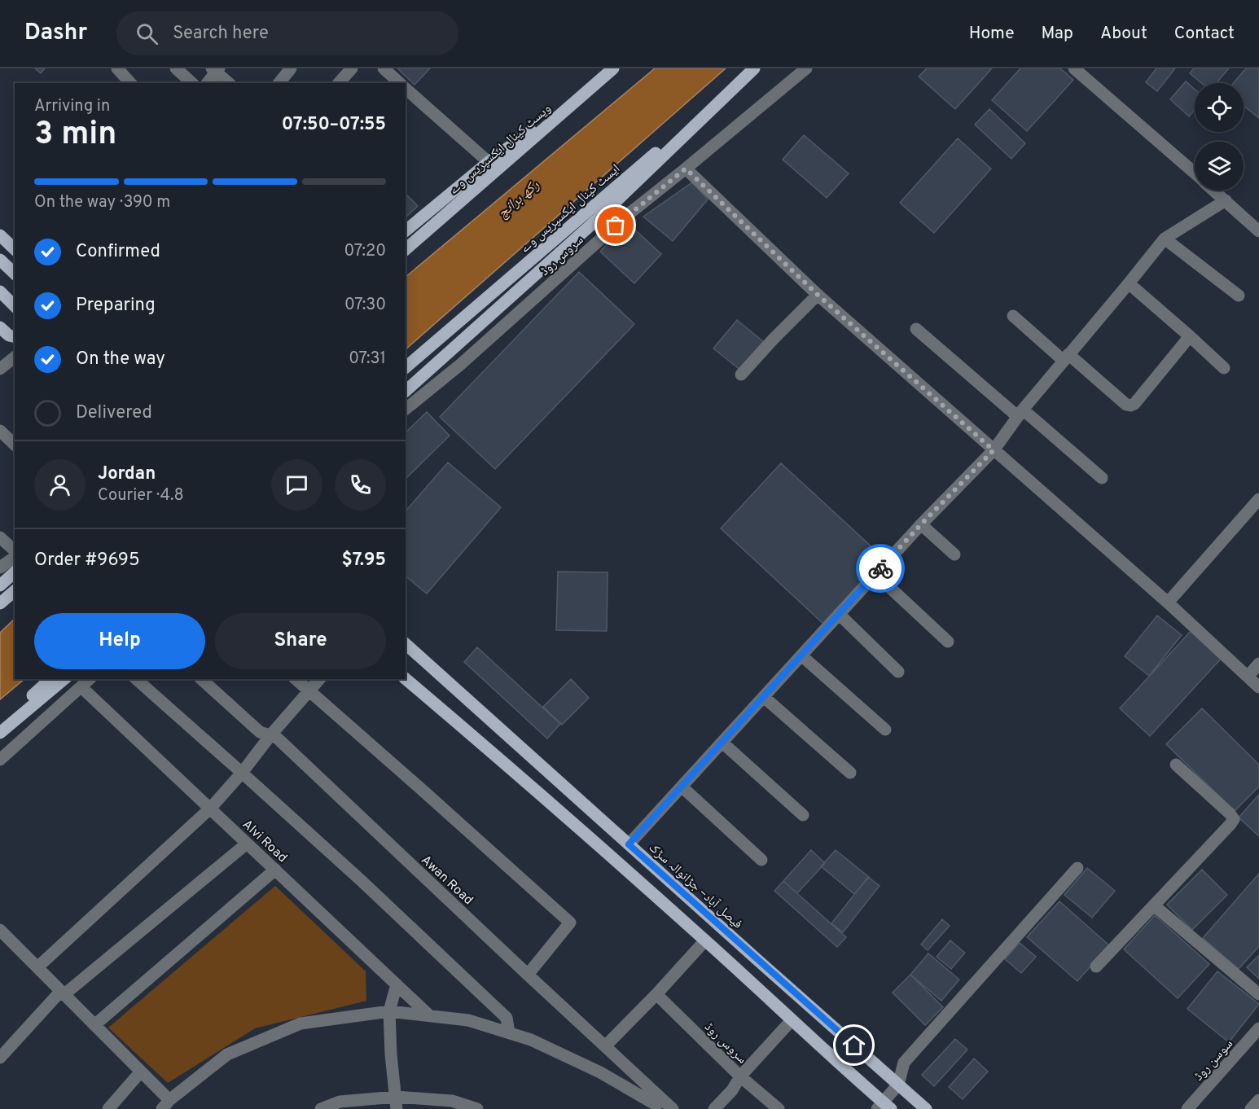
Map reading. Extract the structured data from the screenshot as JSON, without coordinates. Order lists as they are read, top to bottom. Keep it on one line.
{"streets":{"main road":["ویسٹ کینال ایکسپریس وے","ایسٹ کینال ایکسپریس وے","فیصل آباد– جڑانوالہ سڑک"],"street":["سروس روڈ","Alvi Road","Awan Road","سوسن روڈ"]},"water":["رکھ برانچ"],"page":{"header":"Dashr","search":"Search here","nav":["Home","Map","About","Contact"],"heading":["3 min","Arriving in","07:50–07:55"],"panel":["Jordan","Courier · 4.8","Order #9695","$7.95"],"bar":"On the way · 390 m","list":[["Confirmed","07:20"],["Preparing","07:30"],["On the way","07:31"],"Delivered"],"buttons":["Help","Share"]}}
